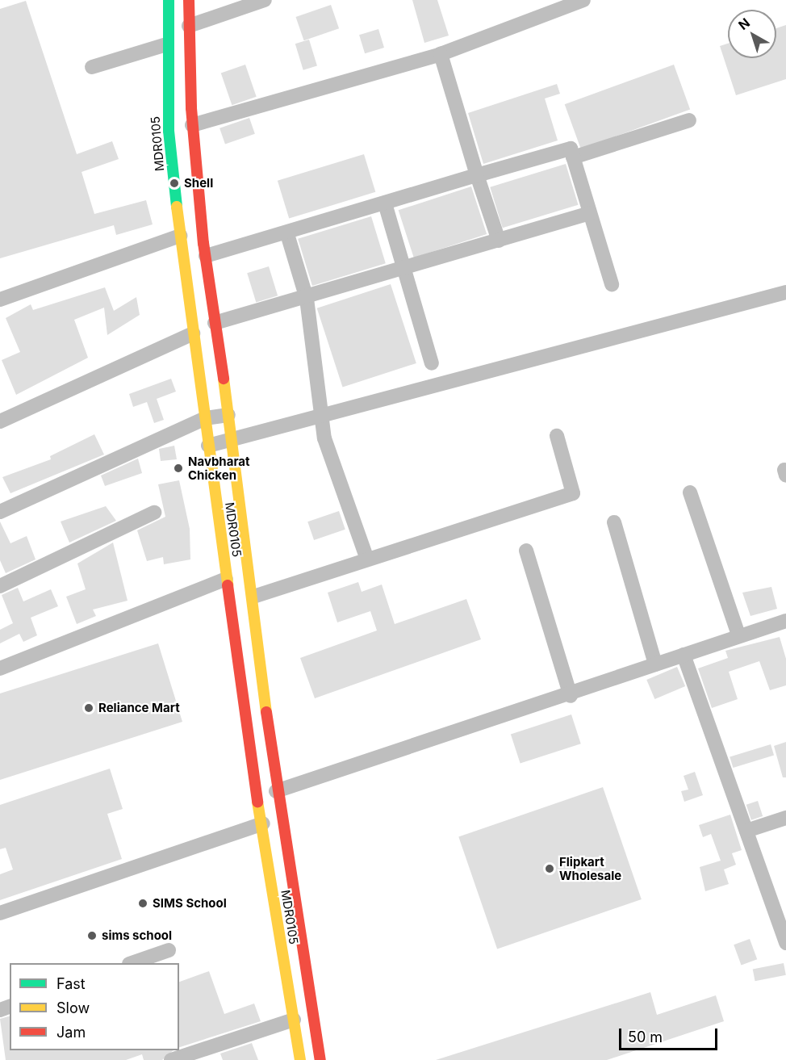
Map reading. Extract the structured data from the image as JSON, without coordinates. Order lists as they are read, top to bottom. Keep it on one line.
{"streets":{"main road":["MDR0105"]},"places":["Shell","Navbharat Chicken","Reliance Mart","Flipkart Wholesale","SIMS School","sims school"],"legend":["Fast","Slow","Jam"],"scale_bar":"50 m","north":"top left"}
